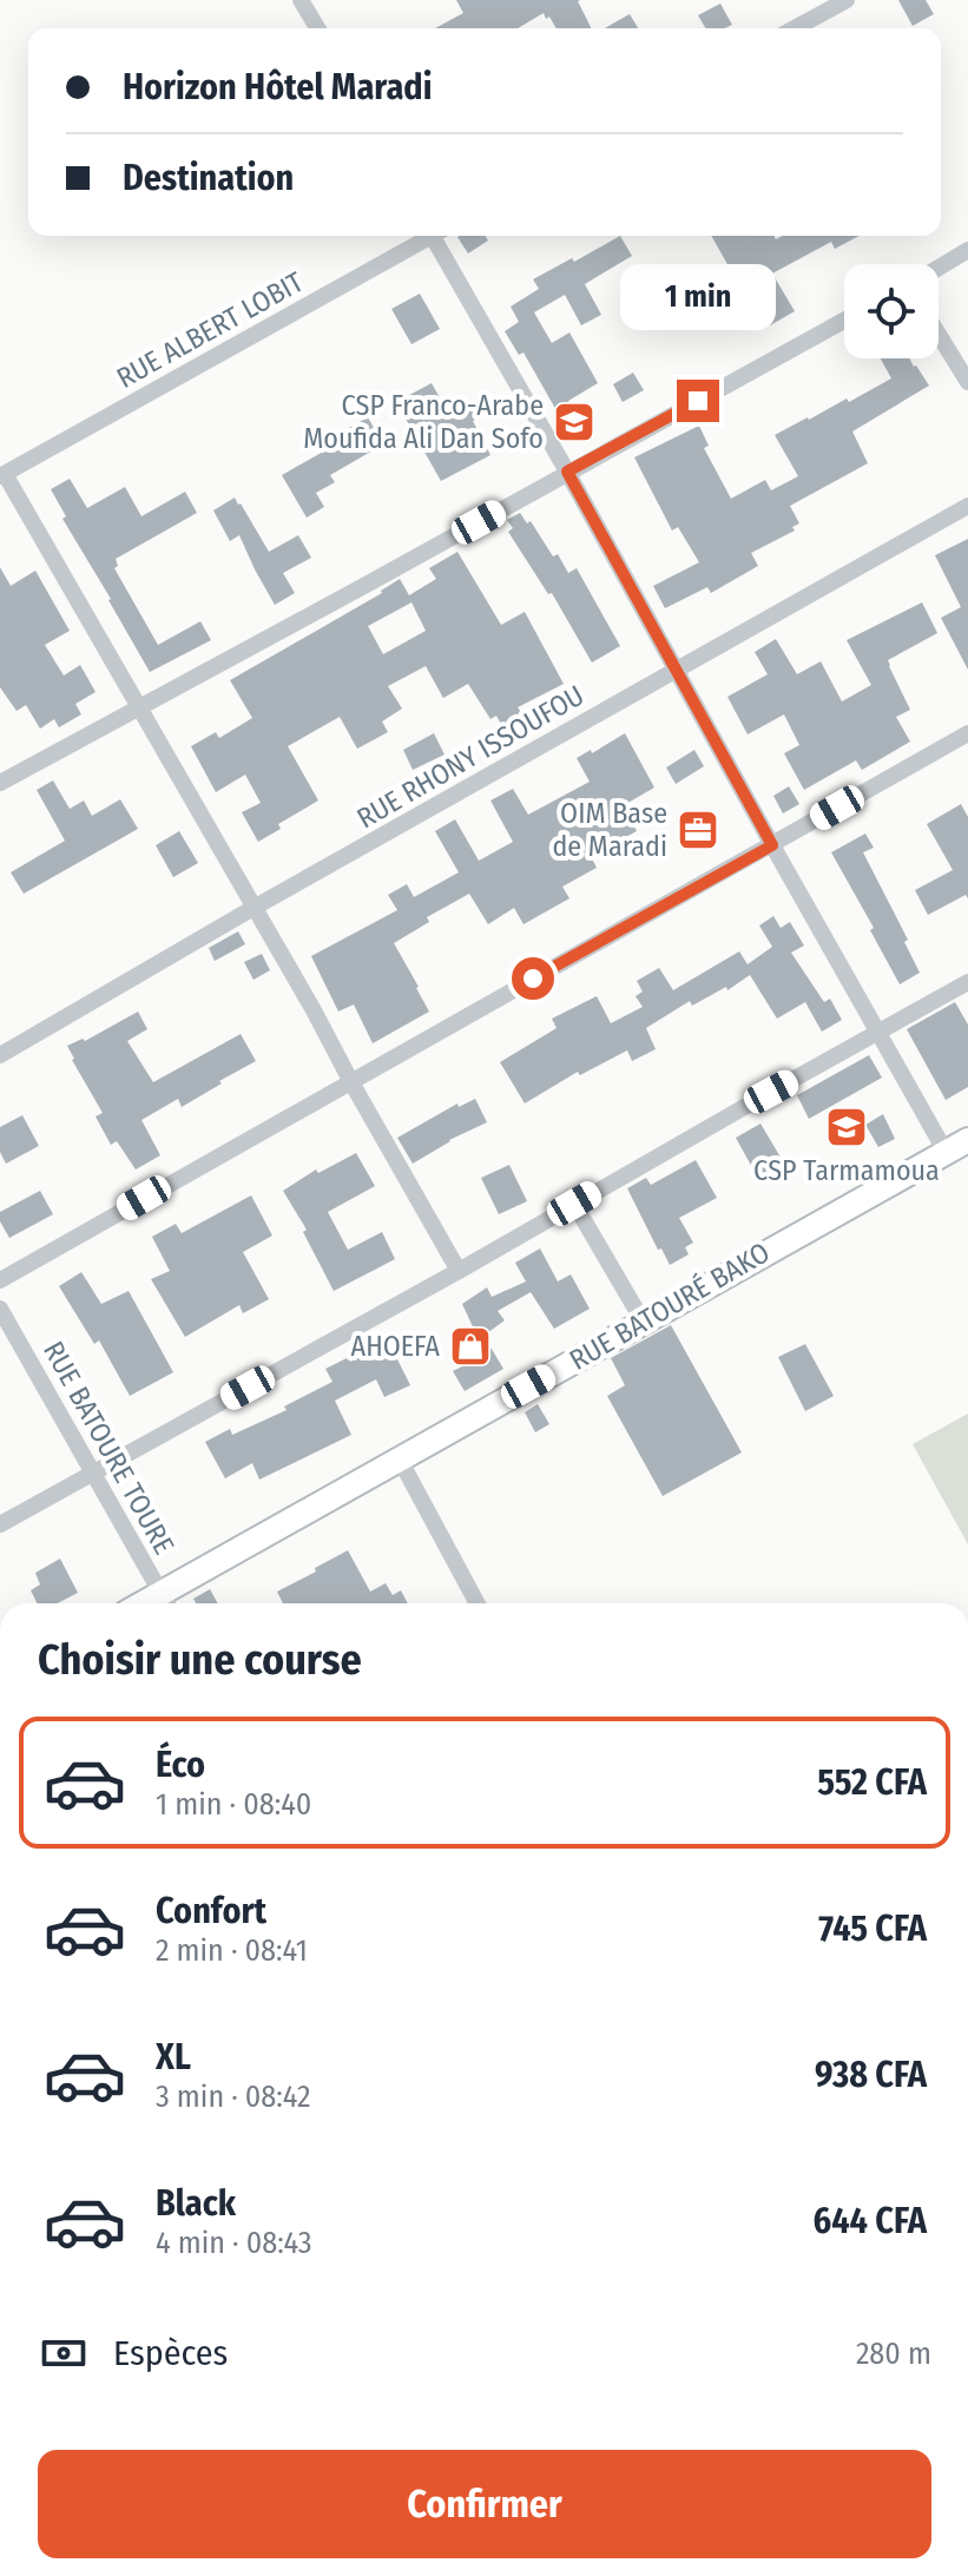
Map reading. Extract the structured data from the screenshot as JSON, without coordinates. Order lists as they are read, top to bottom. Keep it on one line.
{"streets":{"main road":["RUE BATOURÉ BAKO"],"street":["RUE ALBERT LOBIT","RUE RHONY ISSOUFOU","RUE BATOURE TOURE"]},"crossings":[["RUE BATOURÉ BAKO","RUE BATOURE TOURE"]],"places":{"school or university":["CSP Franco-Arabe Moufida Ali Dan Sofo","CSP Tarmamoua"],"office":["OIM Base de Maradi"],"shop":["AHOEFA"]},"page":{"banner":["Horizon Hôtel Maradi","Destination"],"bubble":"1 min","heading":"Choisir une course","list":[{"name":"Éco","note":"1 min · 08:40","value":"552 CFA"},{"name":"Confort","note":"2 min · 08:41","value":"745 CFA"},{"name":"XL","note":"3 min · 08:42","value":"938 CFA"},{"name":"Black","note":"4 min · 08:43","value":"644 CFA"}],"pay":["Espèces","280 m"],"buttons":"Confirmer"}}
